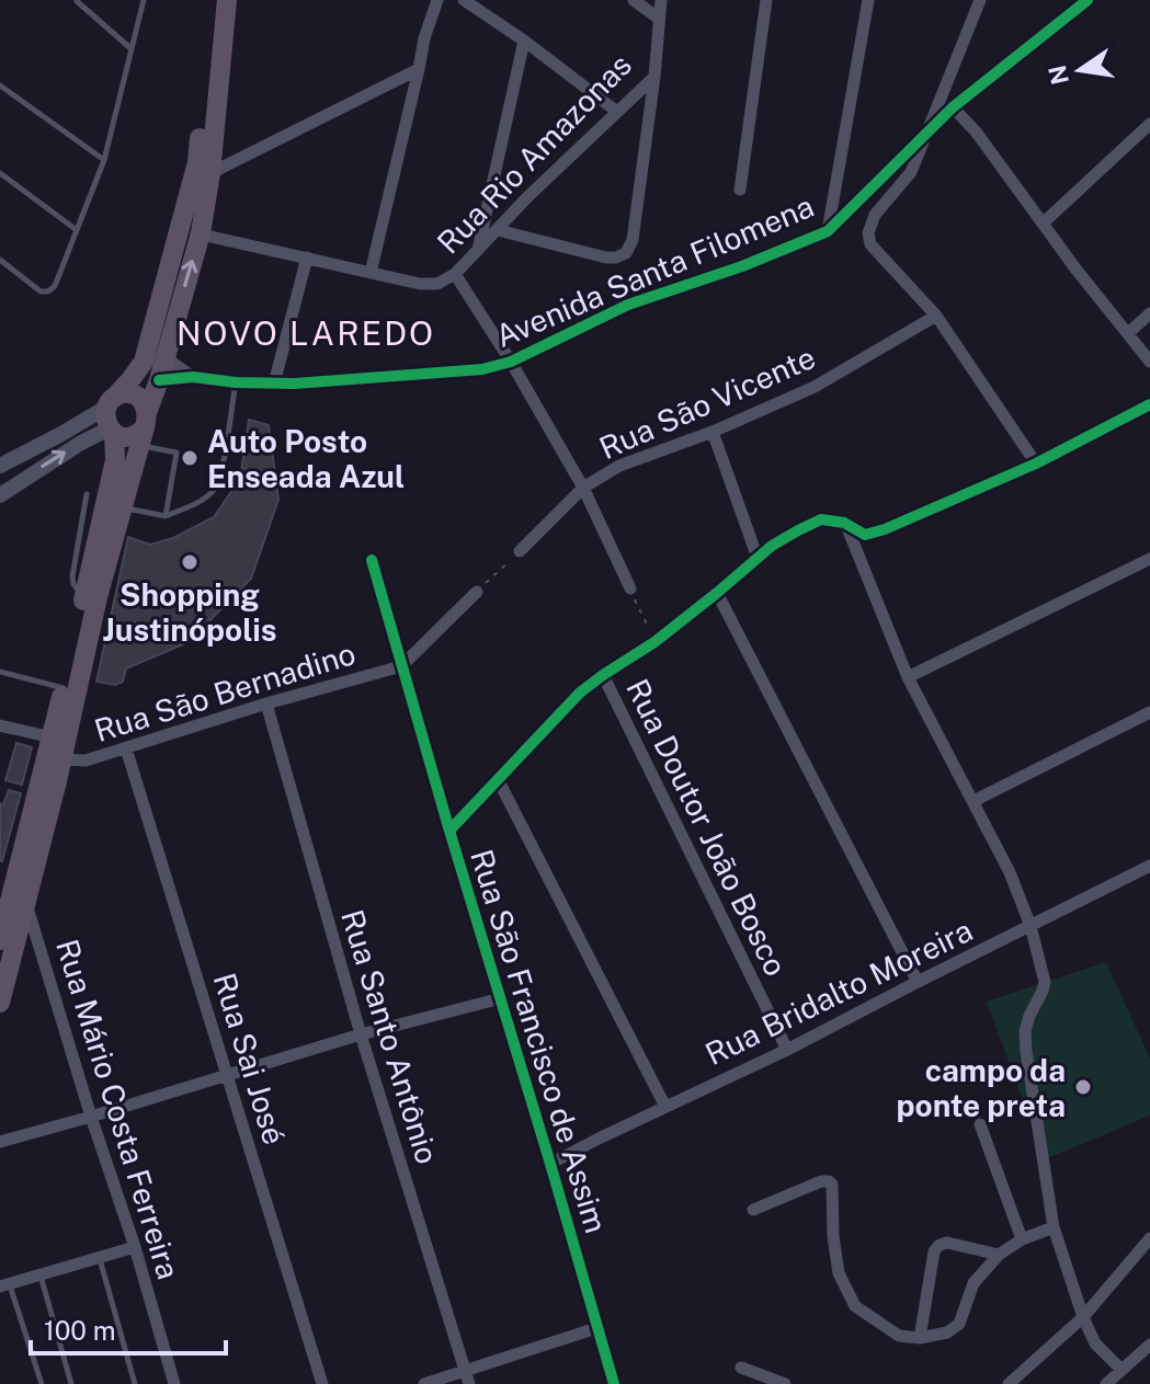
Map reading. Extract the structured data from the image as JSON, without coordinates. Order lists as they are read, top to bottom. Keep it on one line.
{"streets":{"street":["Rua Rio Amazonas","Avenida Santa Filomena","Rua São Vicente","Rua São Bernadino","Rua Doutor João Bosco","Rua Bridalto Moreira","Rua Santo Antônio","Rua São Francisco de Assim","Rua Sai José","Rua Mário Costa Ferreira"]},"crossings":[["Rua São Bernadino","Rua Santo Antônio"],["Rua São Bernadino","Rua São Francisco de Assim"],["Rua São Bernadino","Rua Sai José"],["Rua Doutor João Bosco","Rua Bridalto Moreira"],["Rua Bridalto Moreira","Rua São Francisco de Assim"]],"districts":["NOVO LAREDO"],"places":["Auto Posto Enseada Azul","Shopping Justinópolis","campo da ponte preta"],"scale_bar":"100 m","north":"left"}
